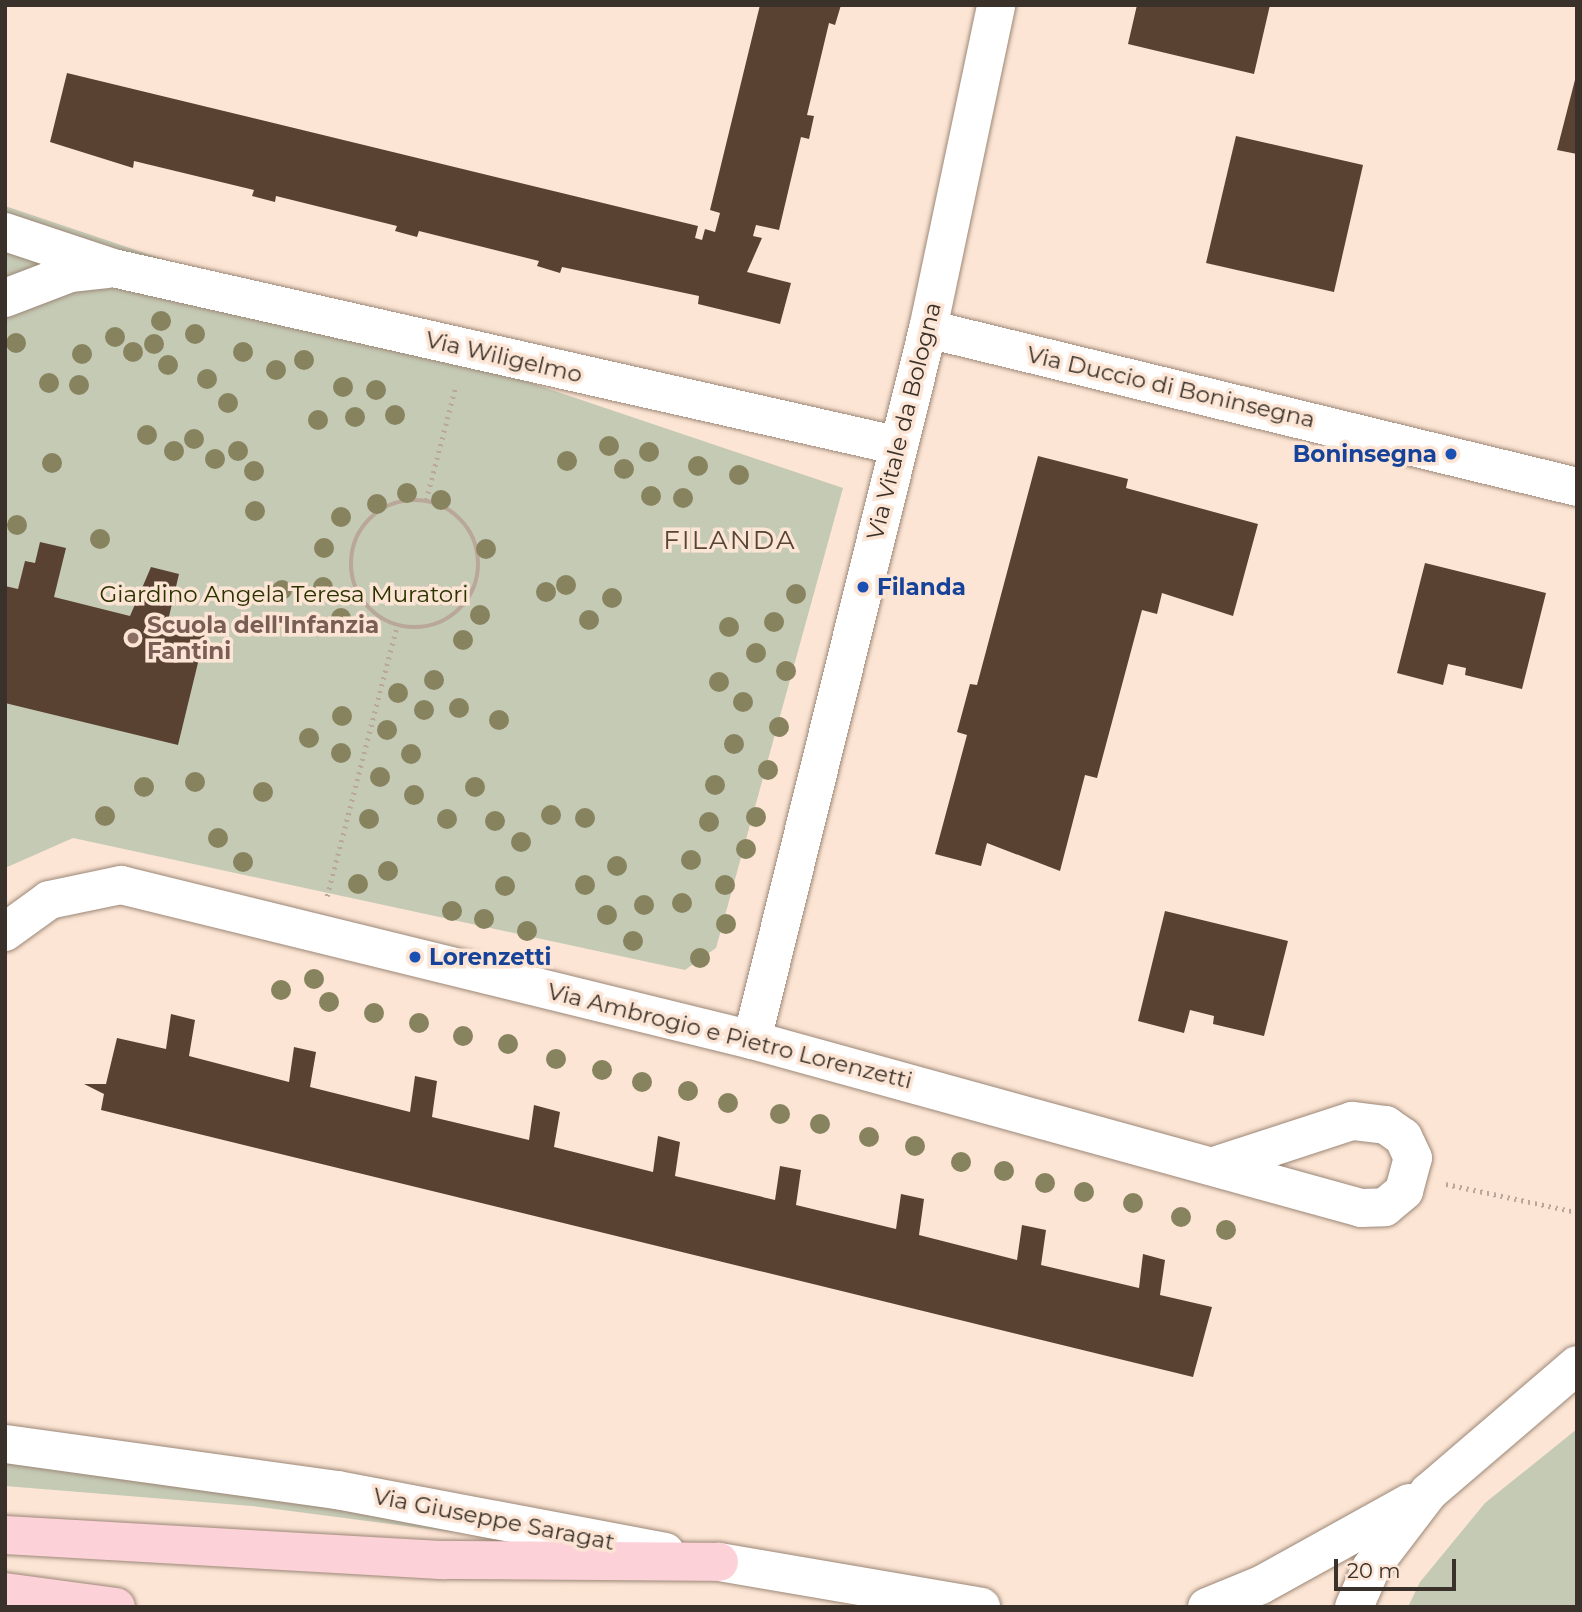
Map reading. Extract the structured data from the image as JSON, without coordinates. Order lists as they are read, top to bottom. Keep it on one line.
{"streets":{"street":["Via Wiligelmo","Via Duccio di Boninsegna","Via Vitale da Bologna","Via Ambrogio e Pietro Lorenzetti","Via Giuseppe Saragat"]},"crossings":[["Via Wiligelmo","Via Vitale da Bologna"],["Via Duccio di Boninsegna","Via Vitale da Bologna"],["Via Vitale da Bologna","Via Ambrogio e Pietro Lorenzetti"]],"districts":["FILANDA"],"parks":["Giardino Angela Teresa Muratori"],"places":["Boninsegna","Filanda","Scuola dell'Infanzia Fantini","Lorenzetti"],"scale_bar":"20 m"}
